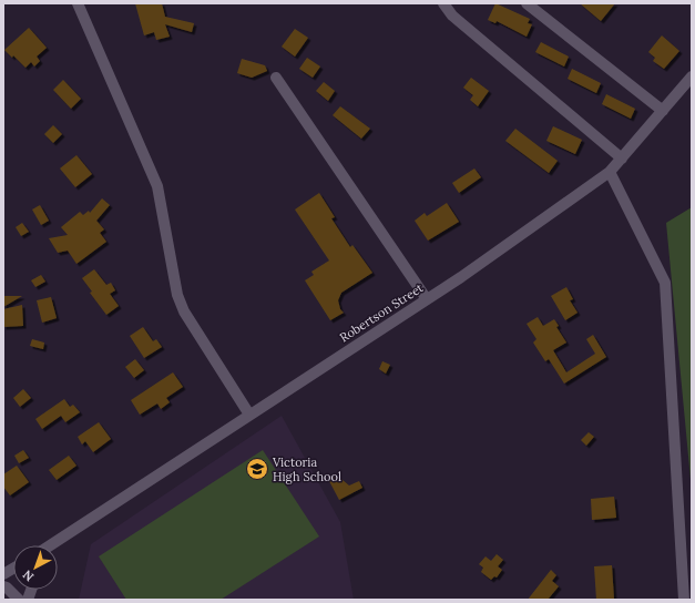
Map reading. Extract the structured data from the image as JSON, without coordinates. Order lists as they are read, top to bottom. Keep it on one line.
{"streets":{"street":["Robertson Street"]},"places":{"school or university":["Victoria High School"]},"north":"bottom left"}
